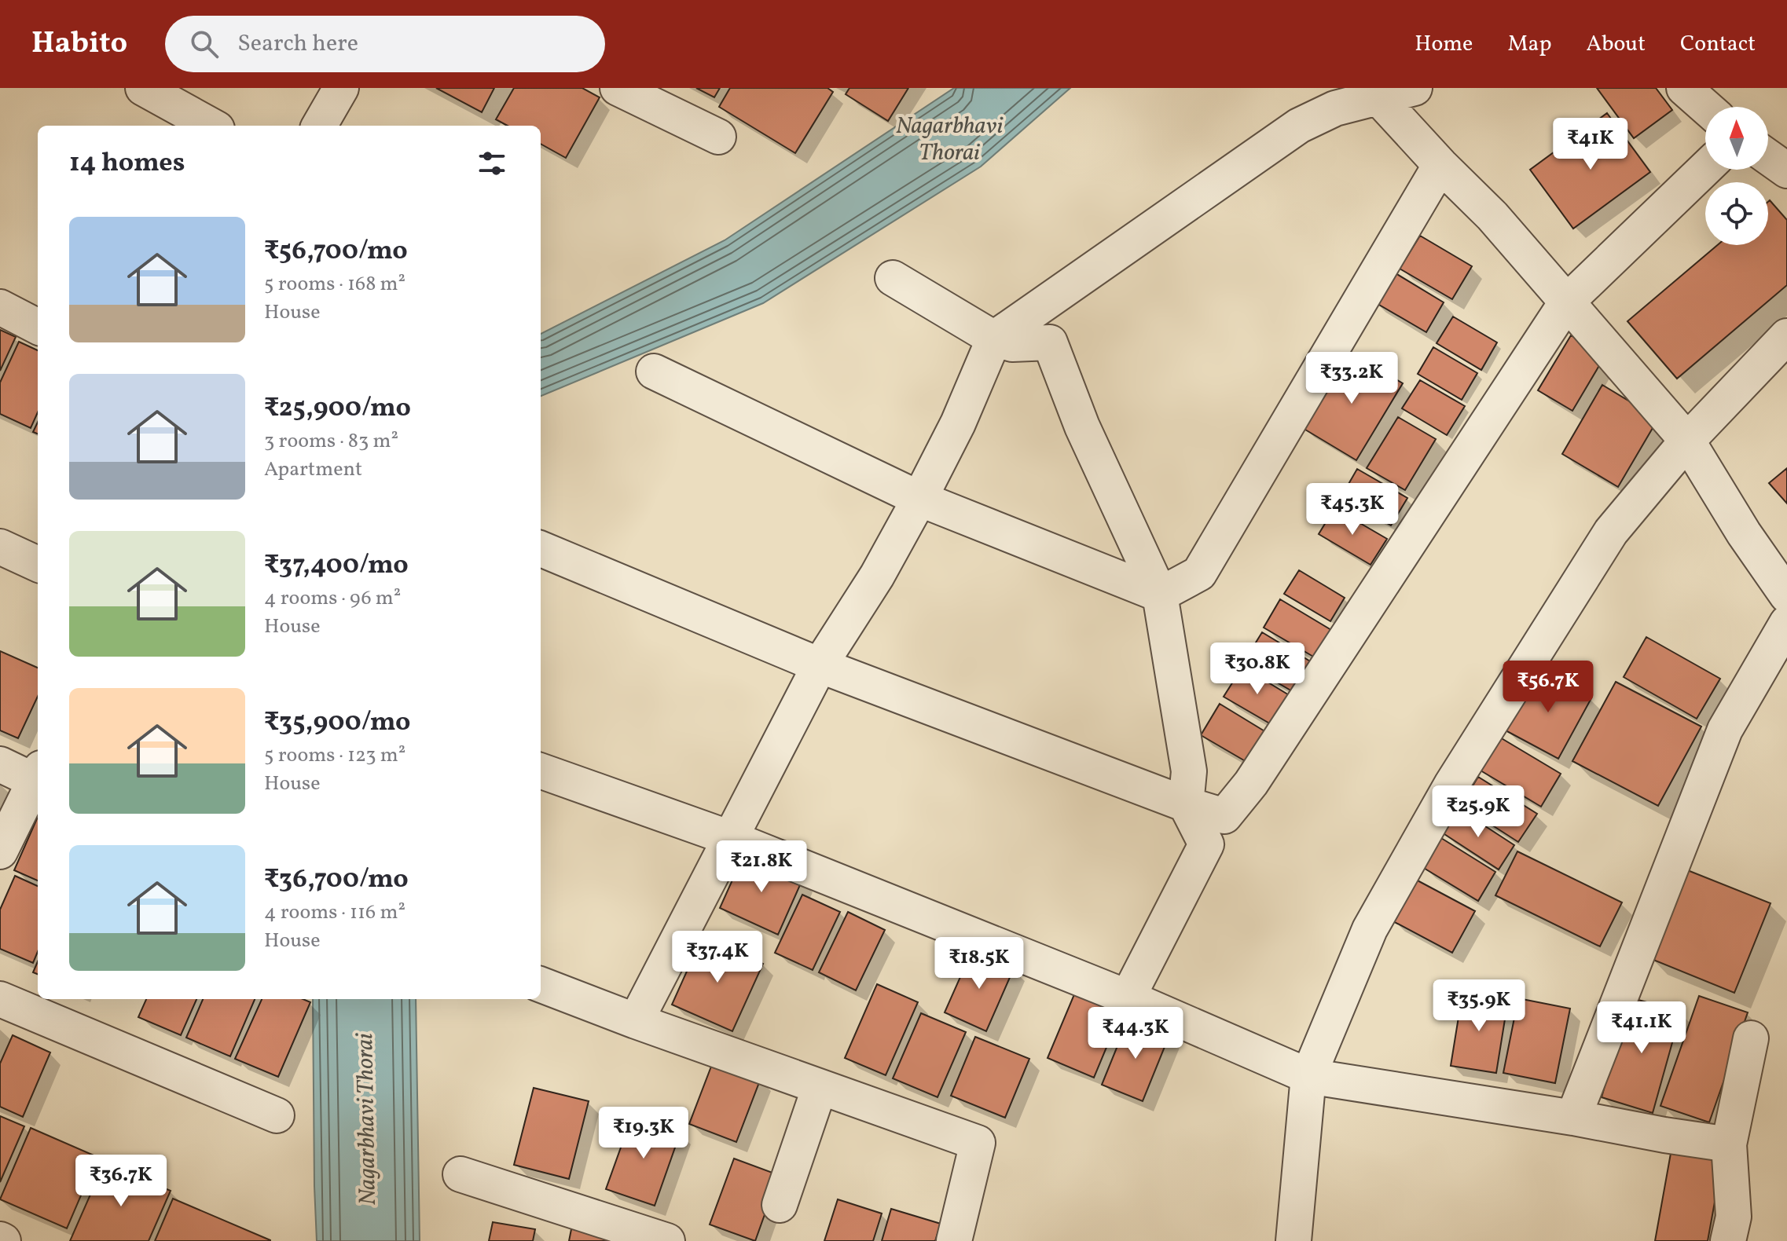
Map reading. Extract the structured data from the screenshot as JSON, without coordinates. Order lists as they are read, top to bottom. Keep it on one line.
{"water":["Nagarbhavi Thorai"],"north":"top","page":{"header":"Habito","search":"Search here","nav":["Home","Map","About","Contact"],"price":["₹41K","₹33.2K","₹45.3K","₹30.8K","₹56.7K","₹25.9K","₹21.8K","₹37.4K","₹18.5K","₹35.9K","₹41.1K","₹44.3K","₹19.3K","₹36.7K"],"heading":"14 homes","list":[{"name":"₹56,700/mo","note":"5 rooms · 168 m² · House"},{"name":"₹25,900/mo","note":"3 rooms · 83 m² · Apartment"},{"name":"₹37,400/mo","note":"4 rooms · 96 m² · House"},{"name":"₹35,900/mo","note":"5 rooms · 123 m² · House"},{"name":"₹36,700/mo","note":"4 rooms · 116 m² · House"}]}}
